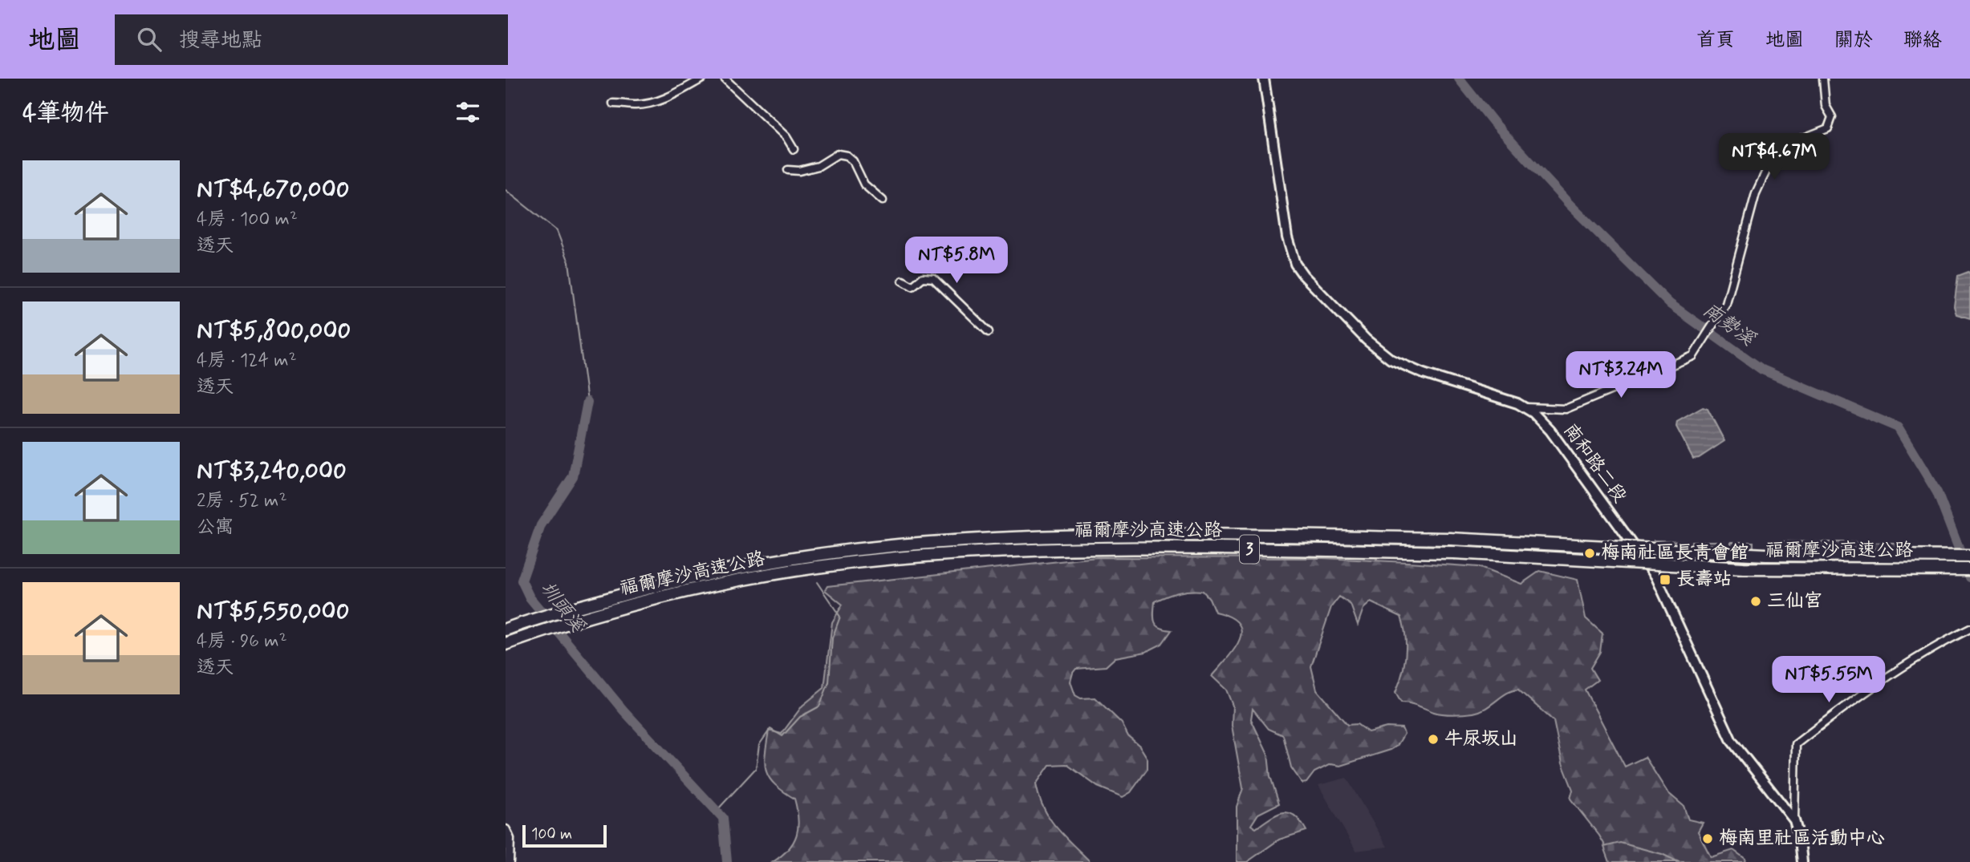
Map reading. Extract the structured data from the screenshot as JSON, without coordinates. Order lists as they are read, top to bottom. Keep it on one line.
{"streets":{"highway":["福爾摩沙高速公路","3"],"main road":["南和路二段"]},"water":["南勢溪","圳頭溪"],"places":{"other":["梅南社區長青會館","三仙宮","牛尿坂山","梅南里社區活動中心"],"transit":["長壽站"]},"scale_bar":"100 m","page":{"header":"地圖","search":"搜尋地點","nav":["首頁","地圖","關於","聯絡"],"heading":"4筆物件","price":["NT$4.67M","NT$5.8M","NT$3.24M","NT$5.55M"],"list":[{"name":"NT$4,670,000","note":"4房 · 100 m² · 透天"},{"name":"NT$5,800,000","note":"4房 · 124 m² · 透天"},{"name":"NT$3,240,000","note":"2房 · 52 m² · 公寓"},{"name":"NT$5,550,000","note":"4房 · 96 m² · 透天"}],"scale":"100 m"}}
